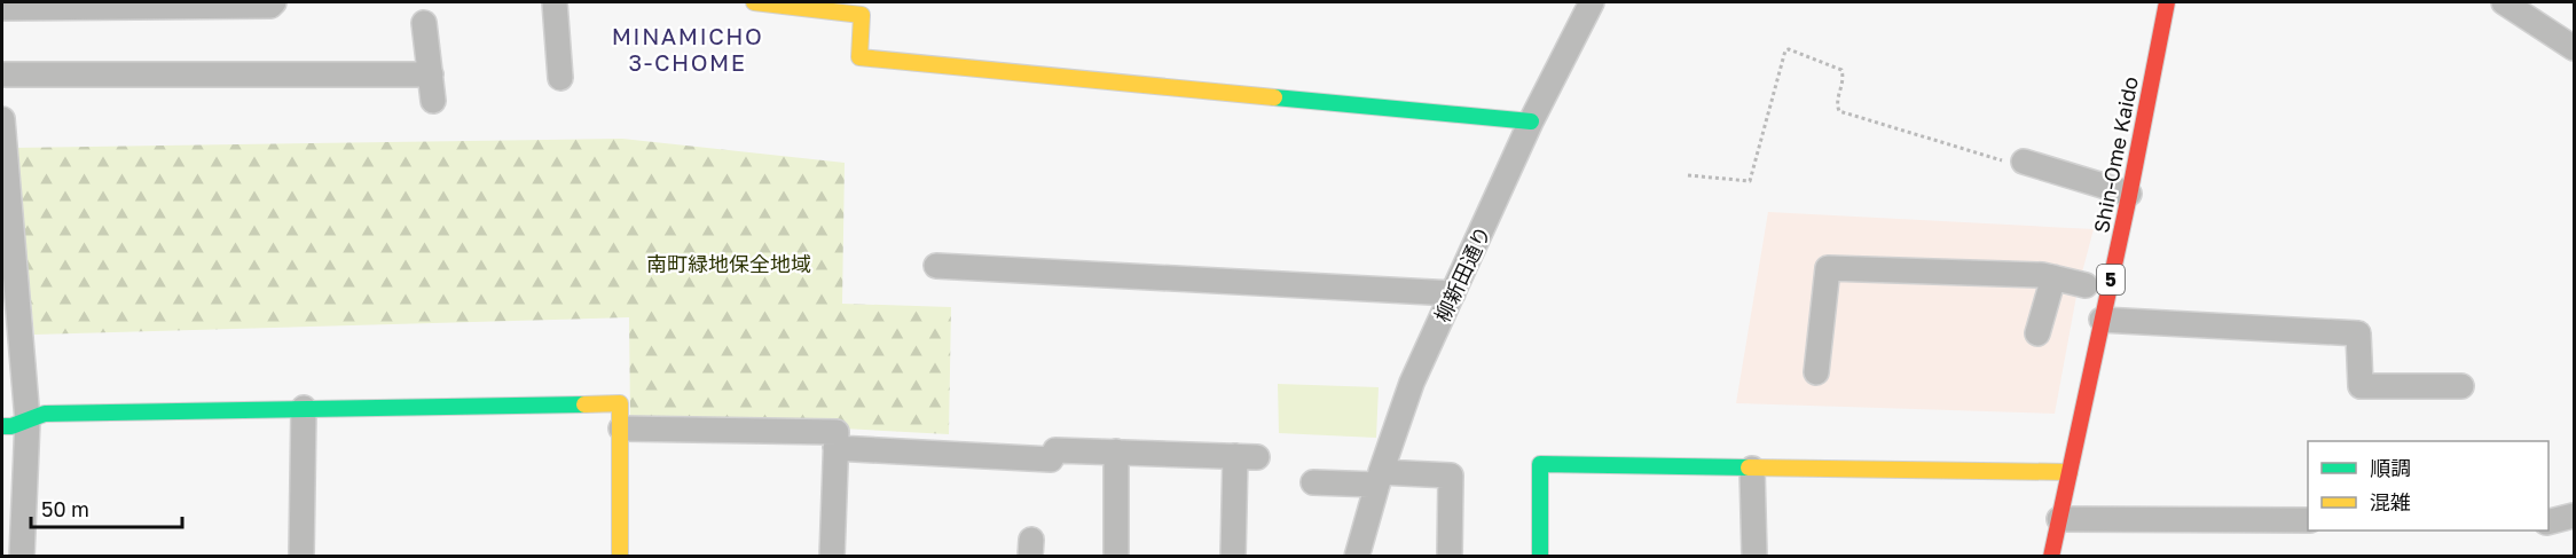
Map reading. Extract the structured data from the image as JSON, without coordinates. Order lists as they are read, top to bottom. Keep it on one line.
{"streets":{"street":["Shin-Ome Kaido","柳新田通り","5"]},"districts":["MINAMICHO 3-CHOME"],"parks":["南町緑地保全地域"],"legend":["順調","混雑"],"scale_bar":"50 m"}
